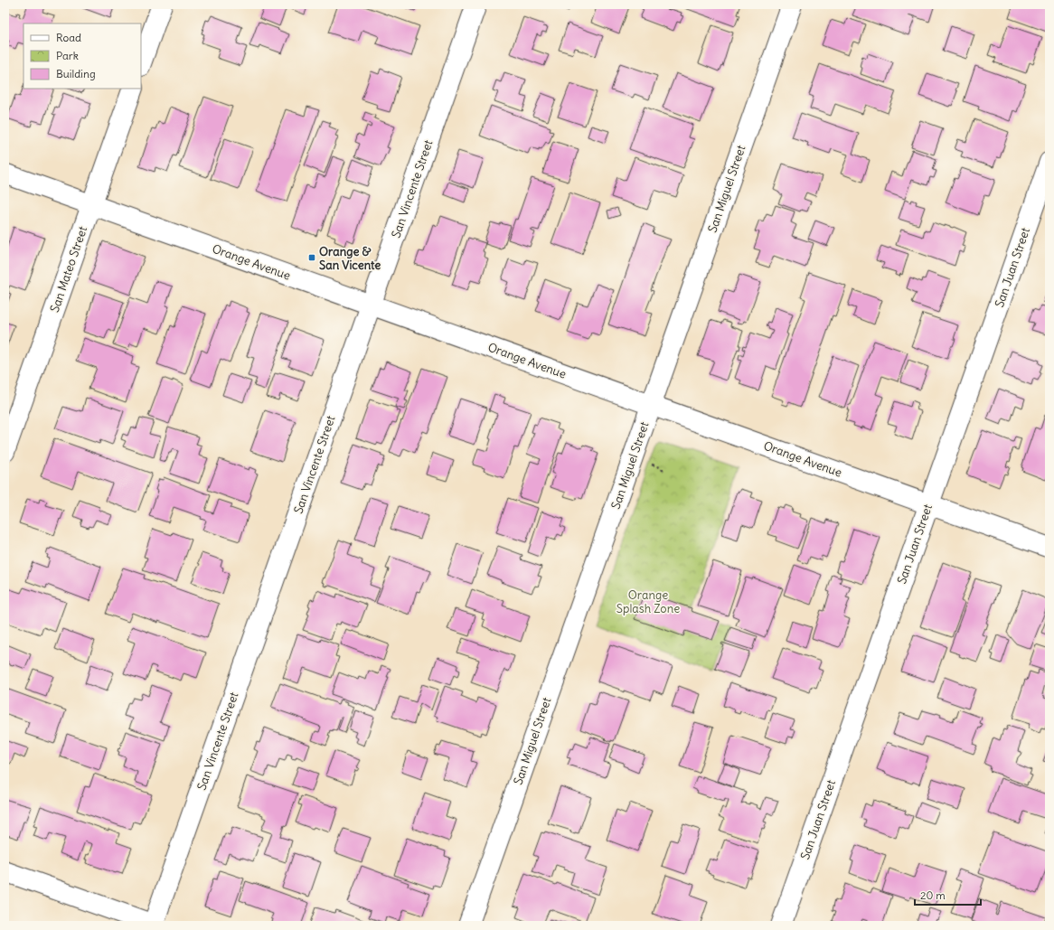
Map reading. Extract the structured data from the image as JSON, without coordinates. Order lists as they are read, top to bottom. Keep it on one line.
{"streets":{"street":["San Vincente Street","San Miguel Street","Orange Avenue","San Juan Street","San Mateo Street"]},"crossings":[["San Vincente Street","Orange Avenue"],["San Miguel Street","Orange Avenue"],["Orange Avenue","San Juan Street"],["Orange Avenue","San Mateo Street"]],"parks":["Orange Splash Zone"],"places":{"transit":["Orange & San Vicente"]},"legend":["Road","Park","Building"],"scale_bar":"20 m"}
